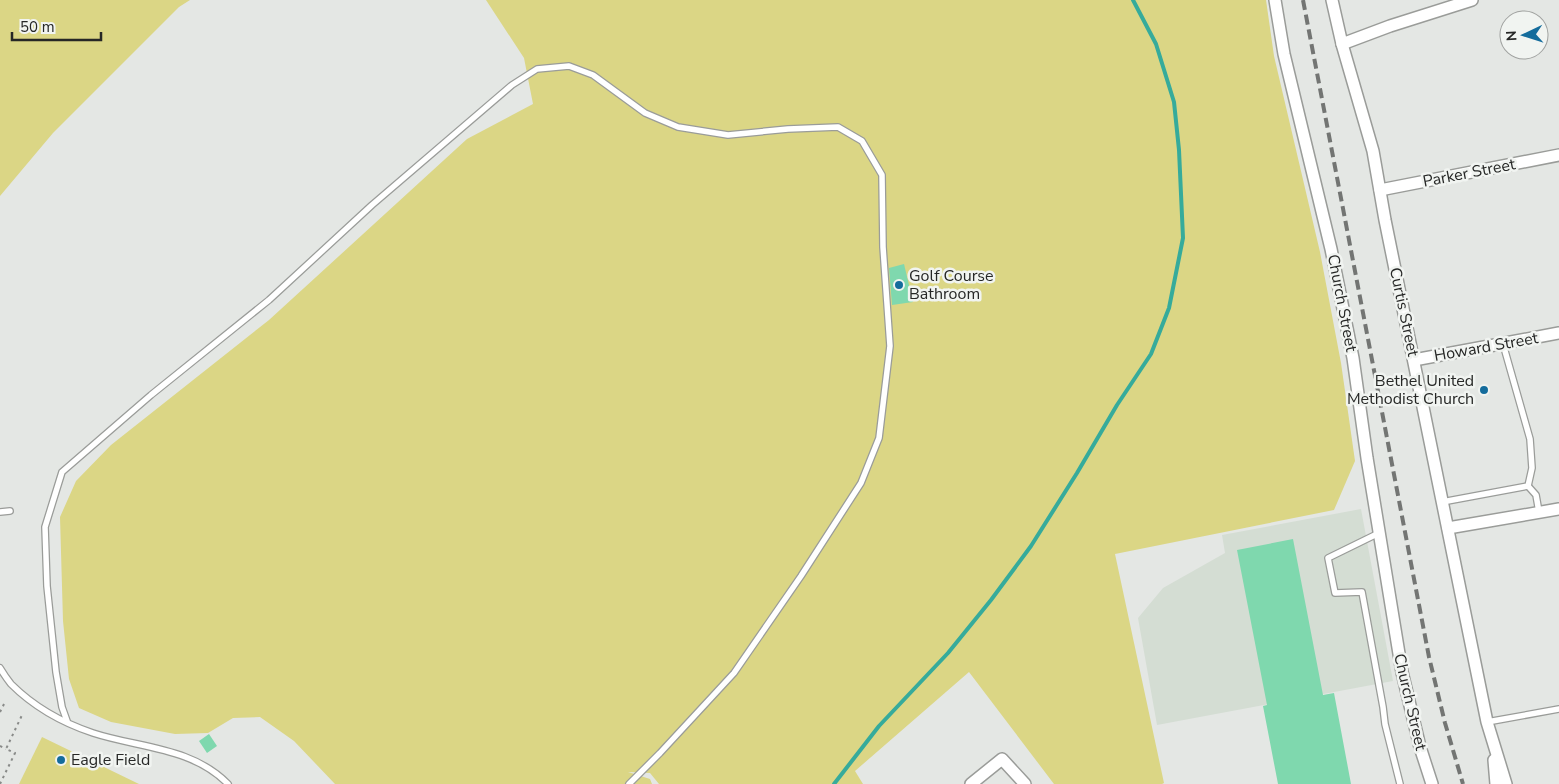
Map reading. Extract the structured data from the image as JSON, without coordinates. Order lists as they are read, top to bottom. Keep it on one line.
{"streets":{"street":["Parker Street","Church Street","Curtis Street","Howard Street"]},"crossings":[["Parker Street","Curtis Street"],["Curtis Street","Howard Street"]],"places":["Golf Course Bathroom","Bethel United Methodist Church","Eagle Field"],"scale_bar":"50 m","north":"left"}
